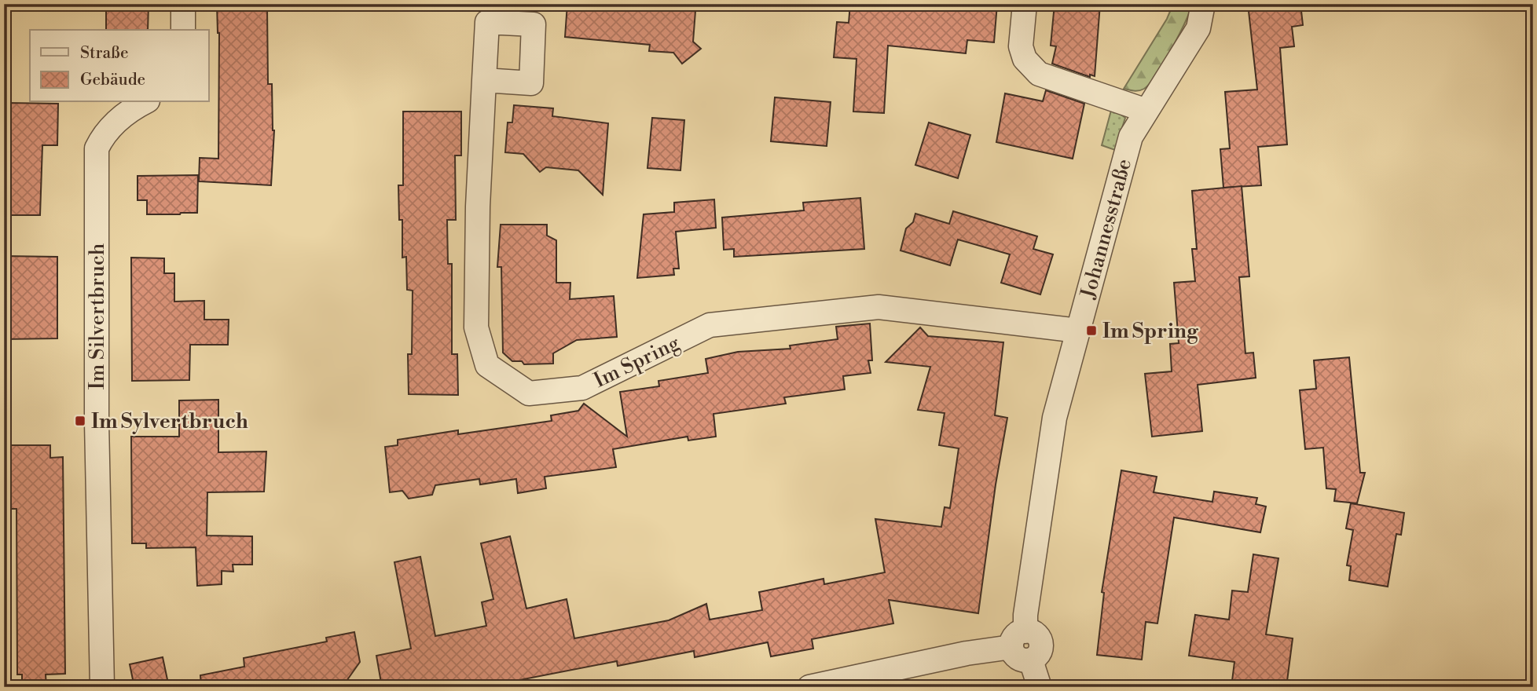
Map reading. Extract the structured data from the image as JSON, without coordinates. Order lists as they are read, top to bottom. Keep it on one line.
{"streets":{"street":["Johannesstraße","Im Silvertbruch","Im Spring"]},"crossings":[["Johannesstraße","Im Spring"]],"places":{"transit":["Im Spring","Im Sylvertbruch"]},"legend":["Straße","Gebäude"]}
